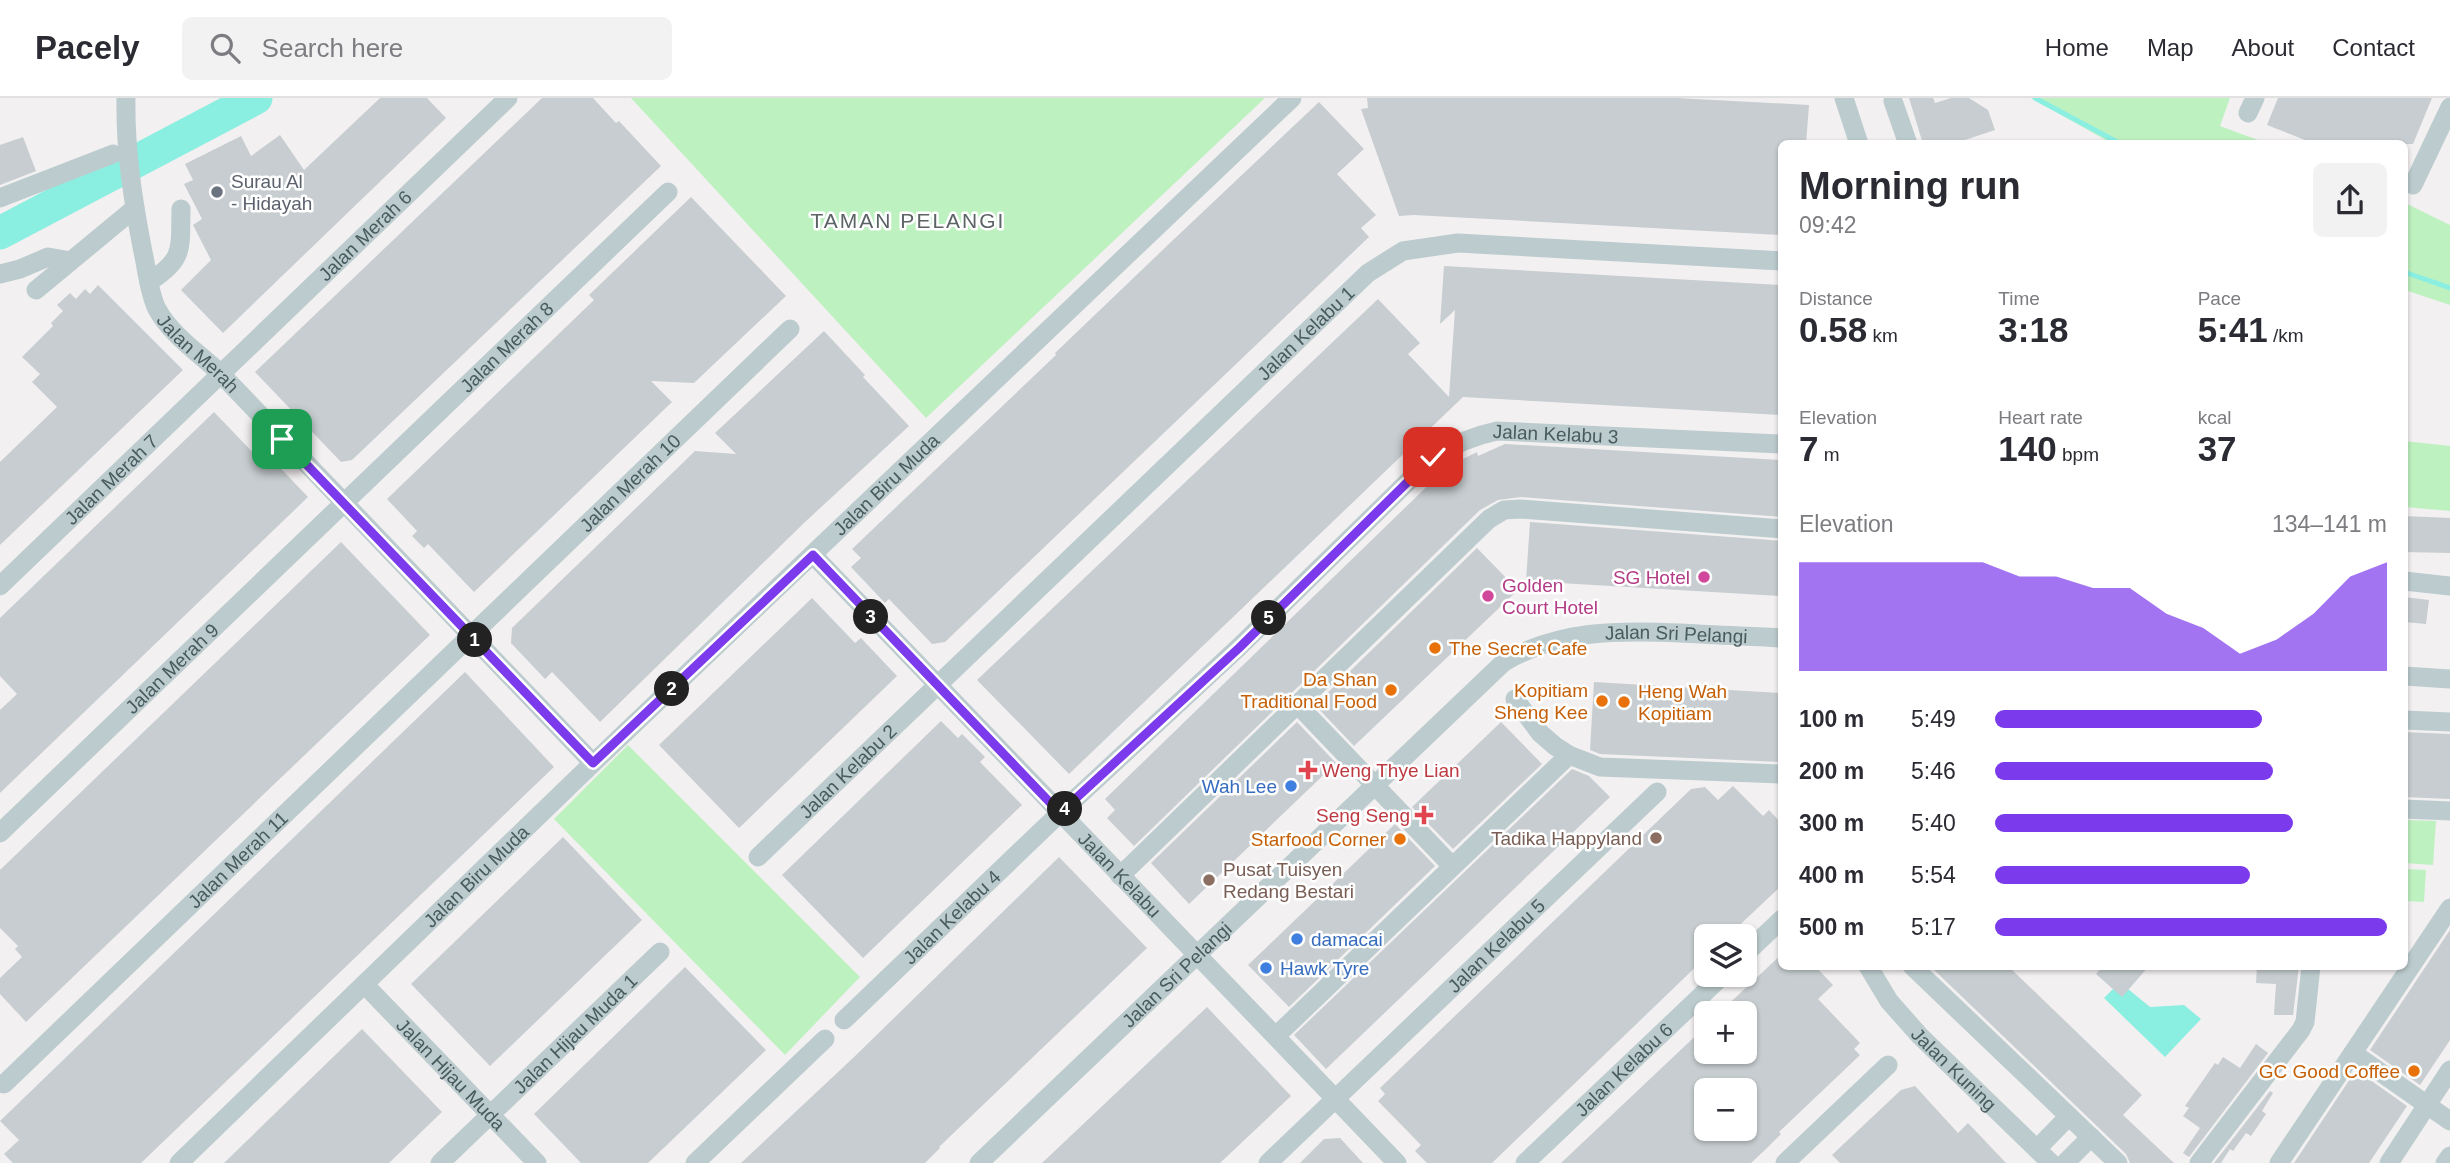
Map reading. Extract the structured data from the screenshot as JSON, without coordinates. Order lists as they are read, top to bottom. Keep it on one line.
{"streets":{"street":["Jalan Merah 6","Jalan Kelabu 1","Jalan Merah 8","Jalan Merah","Jalan Kelabu 3","Jalan Merah 7","Jalan Merah 10","Jalan Biru Muda","Jalan Sri Pelangi","Jalan Merah 9","Jalan Kelabu 2","Jalan Merah 11","Jalan Kelabu","Jalan Kelabu 4","Jalan Kelabu 5","Jalan Hijau Muda 1","Jalan Kelabu 6","Jalan Kuning","Jalan Hijau Muda"]},"crossings":[["Jalan Merah 6","Jalan Merah"],["Jalan Merah 6","Jalan Merah 7"],["Jalan Kelabu 1","Jalan Kelabu 2"],["Jalan Kelabu 1","Jalan Kelabu"],["Jalan Merah 8","Jalan Merah"],["Jalan Merah 8","Jalan Merah 9"],["Jalan Merah","Jalan Merah 7"],["Jalan Merah","Jalan Merah 10"],["Jalan Merah","Jalan Biru Muda"],["Jalan Merah","Jalan Merah 9"],["Jalan Merah","Jalan Merah 11"],["Jalan Kelabu 3","Jalan Kelabu"],["Jalan Kelabu 3","Jalan Kelabu 4"],["Jalan Merah 10","Jalan Merah 11"],["Jalan Biru Muda","Jalan Kelabu"],["Jalan Biru Muda","Jalan Hijau Muda"],["Jalan Sri Pelangi","Jalan Kelabu"],["Jalan Kelabu 2","Jalan Kelabu"],["Jalan Kelabu","Jalan Kelabu 4"],["Jalan Kelabu","Jalan Kelabu 5"],["Jalan Hijau Muda 1","Jalan Hijau Muda"]],"districts":["TAMAN PELANGI"],"places":{"other":["Surau Al - Hidayah","SG Hotel","Golden Court Hotel","The Secret Cafe","Da Shan Traditional Food","Kopitiam Sheng Kee","Heng Wah Kopitiam","Wah Lee","Tadika Happyland","Starfood Corner","Pusat Tuisyen Redang Bestari","damacai","Hawk Tyre","GC Good Coffee"],"health":["Weng Thye Lian","Seng Seng"]},"page":{"header":"Pacely","search":"Search here","nav":["Home","Map","About","Contact"],"heading":["Morning run","09:42"],"stats":[["Distance","0.58 km"],["Time","3:18"],["Pace","5:41 /km"],["Elevation","7 m"],["Heart rate","140 bpm"],["kcal","37"]],"chart":["Elevation","134–141 m"],"pins":["3","5","1","2","4"],"list":[{"name":"100 m","note":"5:49"},{"name":"200 m","note":"5:46"},{"name":"300 m","note":"5:40"},{"name":"400 m","note":"5:54"},{"name":"500 m","note":"5:17"}],"map_buttons":["+","−"]}}
